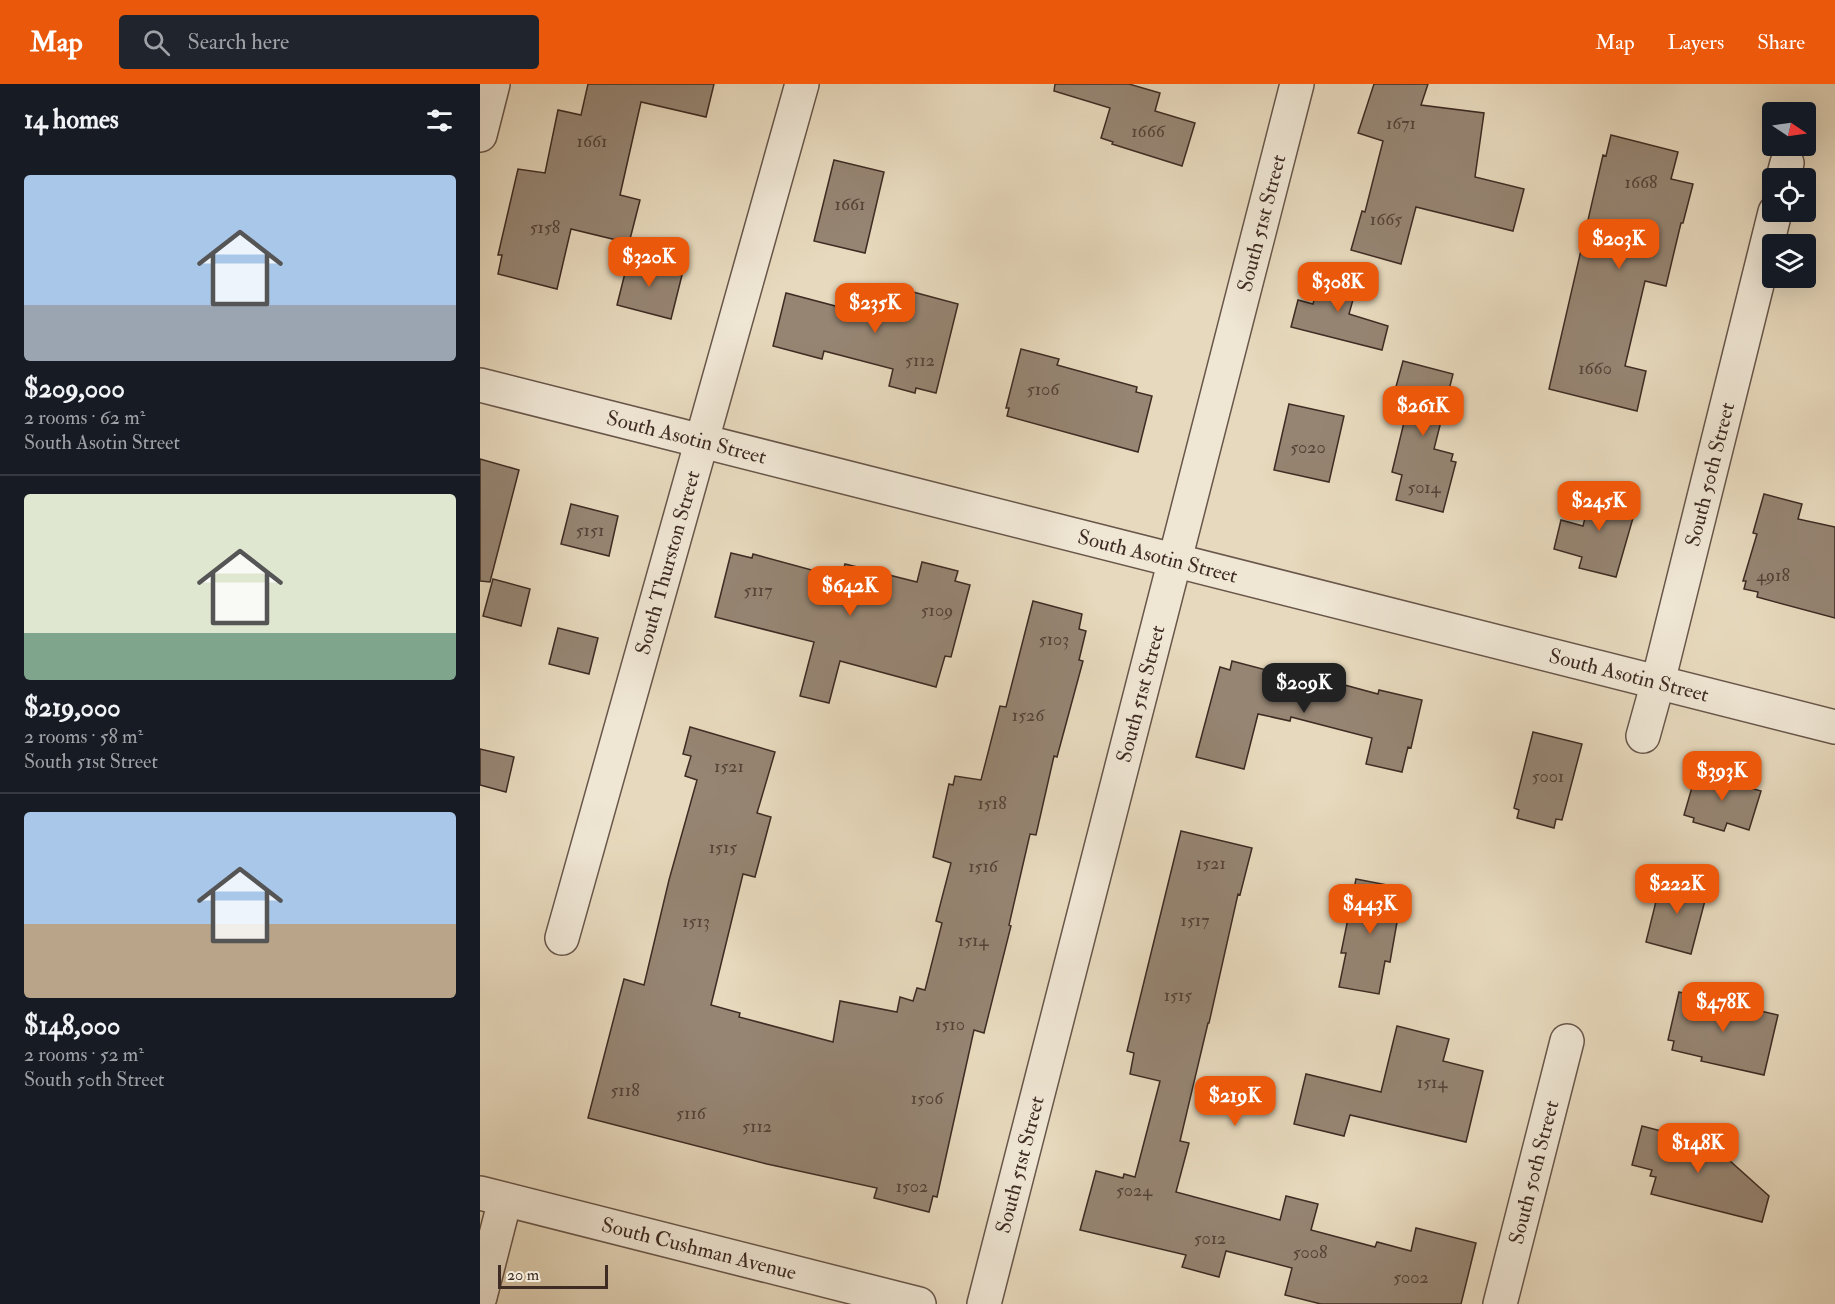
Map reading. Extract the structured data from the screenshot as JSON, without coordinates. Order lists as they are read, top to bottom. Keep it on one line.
{"streets":{"street":["South 51st Street","South Asotin Street","South 50th Street","South Thurston Street","South Cushman Avenue"]},"crossings":[["South 51st Street","South Asotin Street"],["South Asotin Street","South 50th Street"],["South Asotin Street","South Thurston Street"]],"house_numbers":["1671","1666","1661","1668","1661","1665","5158","5112","1660","5106","5020","5014","5151","4918","5117","5109","5103","1526","1521","5001","1518","1515","1521","1516","1517","1513","1514","1515","1510","1514","5118","1506","5116","5112","1502","5024","5012","5008","5002"],"scale_bar":"20 m","north":"right","page":{"header":"Map","search":"Search here","nav":["Map","Layers","Share"],"heading":"14 homes","list":[{"name":"$209,000","note":"2 rooms · 62 m² · South Asotin Street"},{"name":"$219,000","note":"2 rooms · 58 m² · South 51st Street"},{"name":"$148,000","note":"2 rooms · 52 m² · South 50th Street"}],"price":["$203K","$320K","$308K","$235K","$261K","$245K","$642K","$209K","$393K","$222K","$443K","$478K","$219K","$148K"],"scale":"20 m"}}
